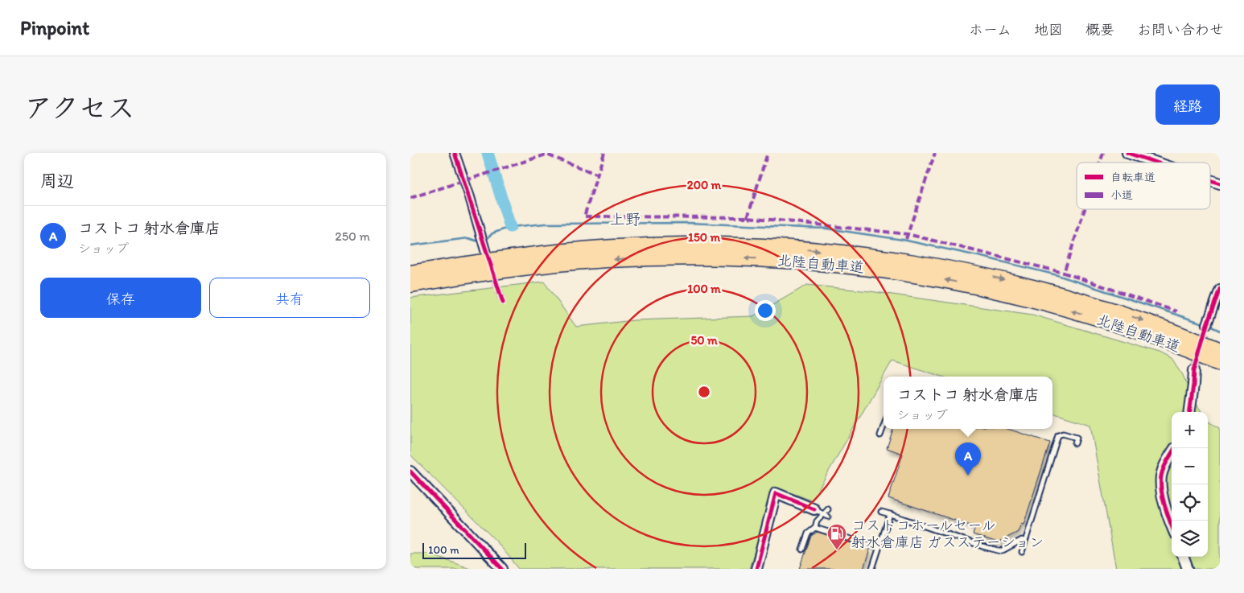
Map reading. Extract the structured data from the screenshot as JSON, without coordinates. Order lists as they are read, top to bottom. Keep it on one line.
{"streets":{"highway":["北陸自動車道"]},"districts":["上野"],"places":{"fuel station":["コストコホールセール 射水倉庫店 ガスステーション"]},"legend":["自転車道","小道"],"scale_bar":"100 m","page":{"header":"Pinpoint","nav":["ホーム","地図","概要","お問い合わせ"],"title":"アクセス","buttons":["経路",["保存","共有"]],"heading":"周辺","list":[{"mark":"A","name":"コストコ 射水倉庫店","note":"ショップ","value":"250 m"}],"popup":["コストコ 射水倉庫店","ショップ"],"map_buttons":["+","−"],"pins":"A","scale":"100 m"},"rings":["200 m","150 m","100 m","50 m"]}
